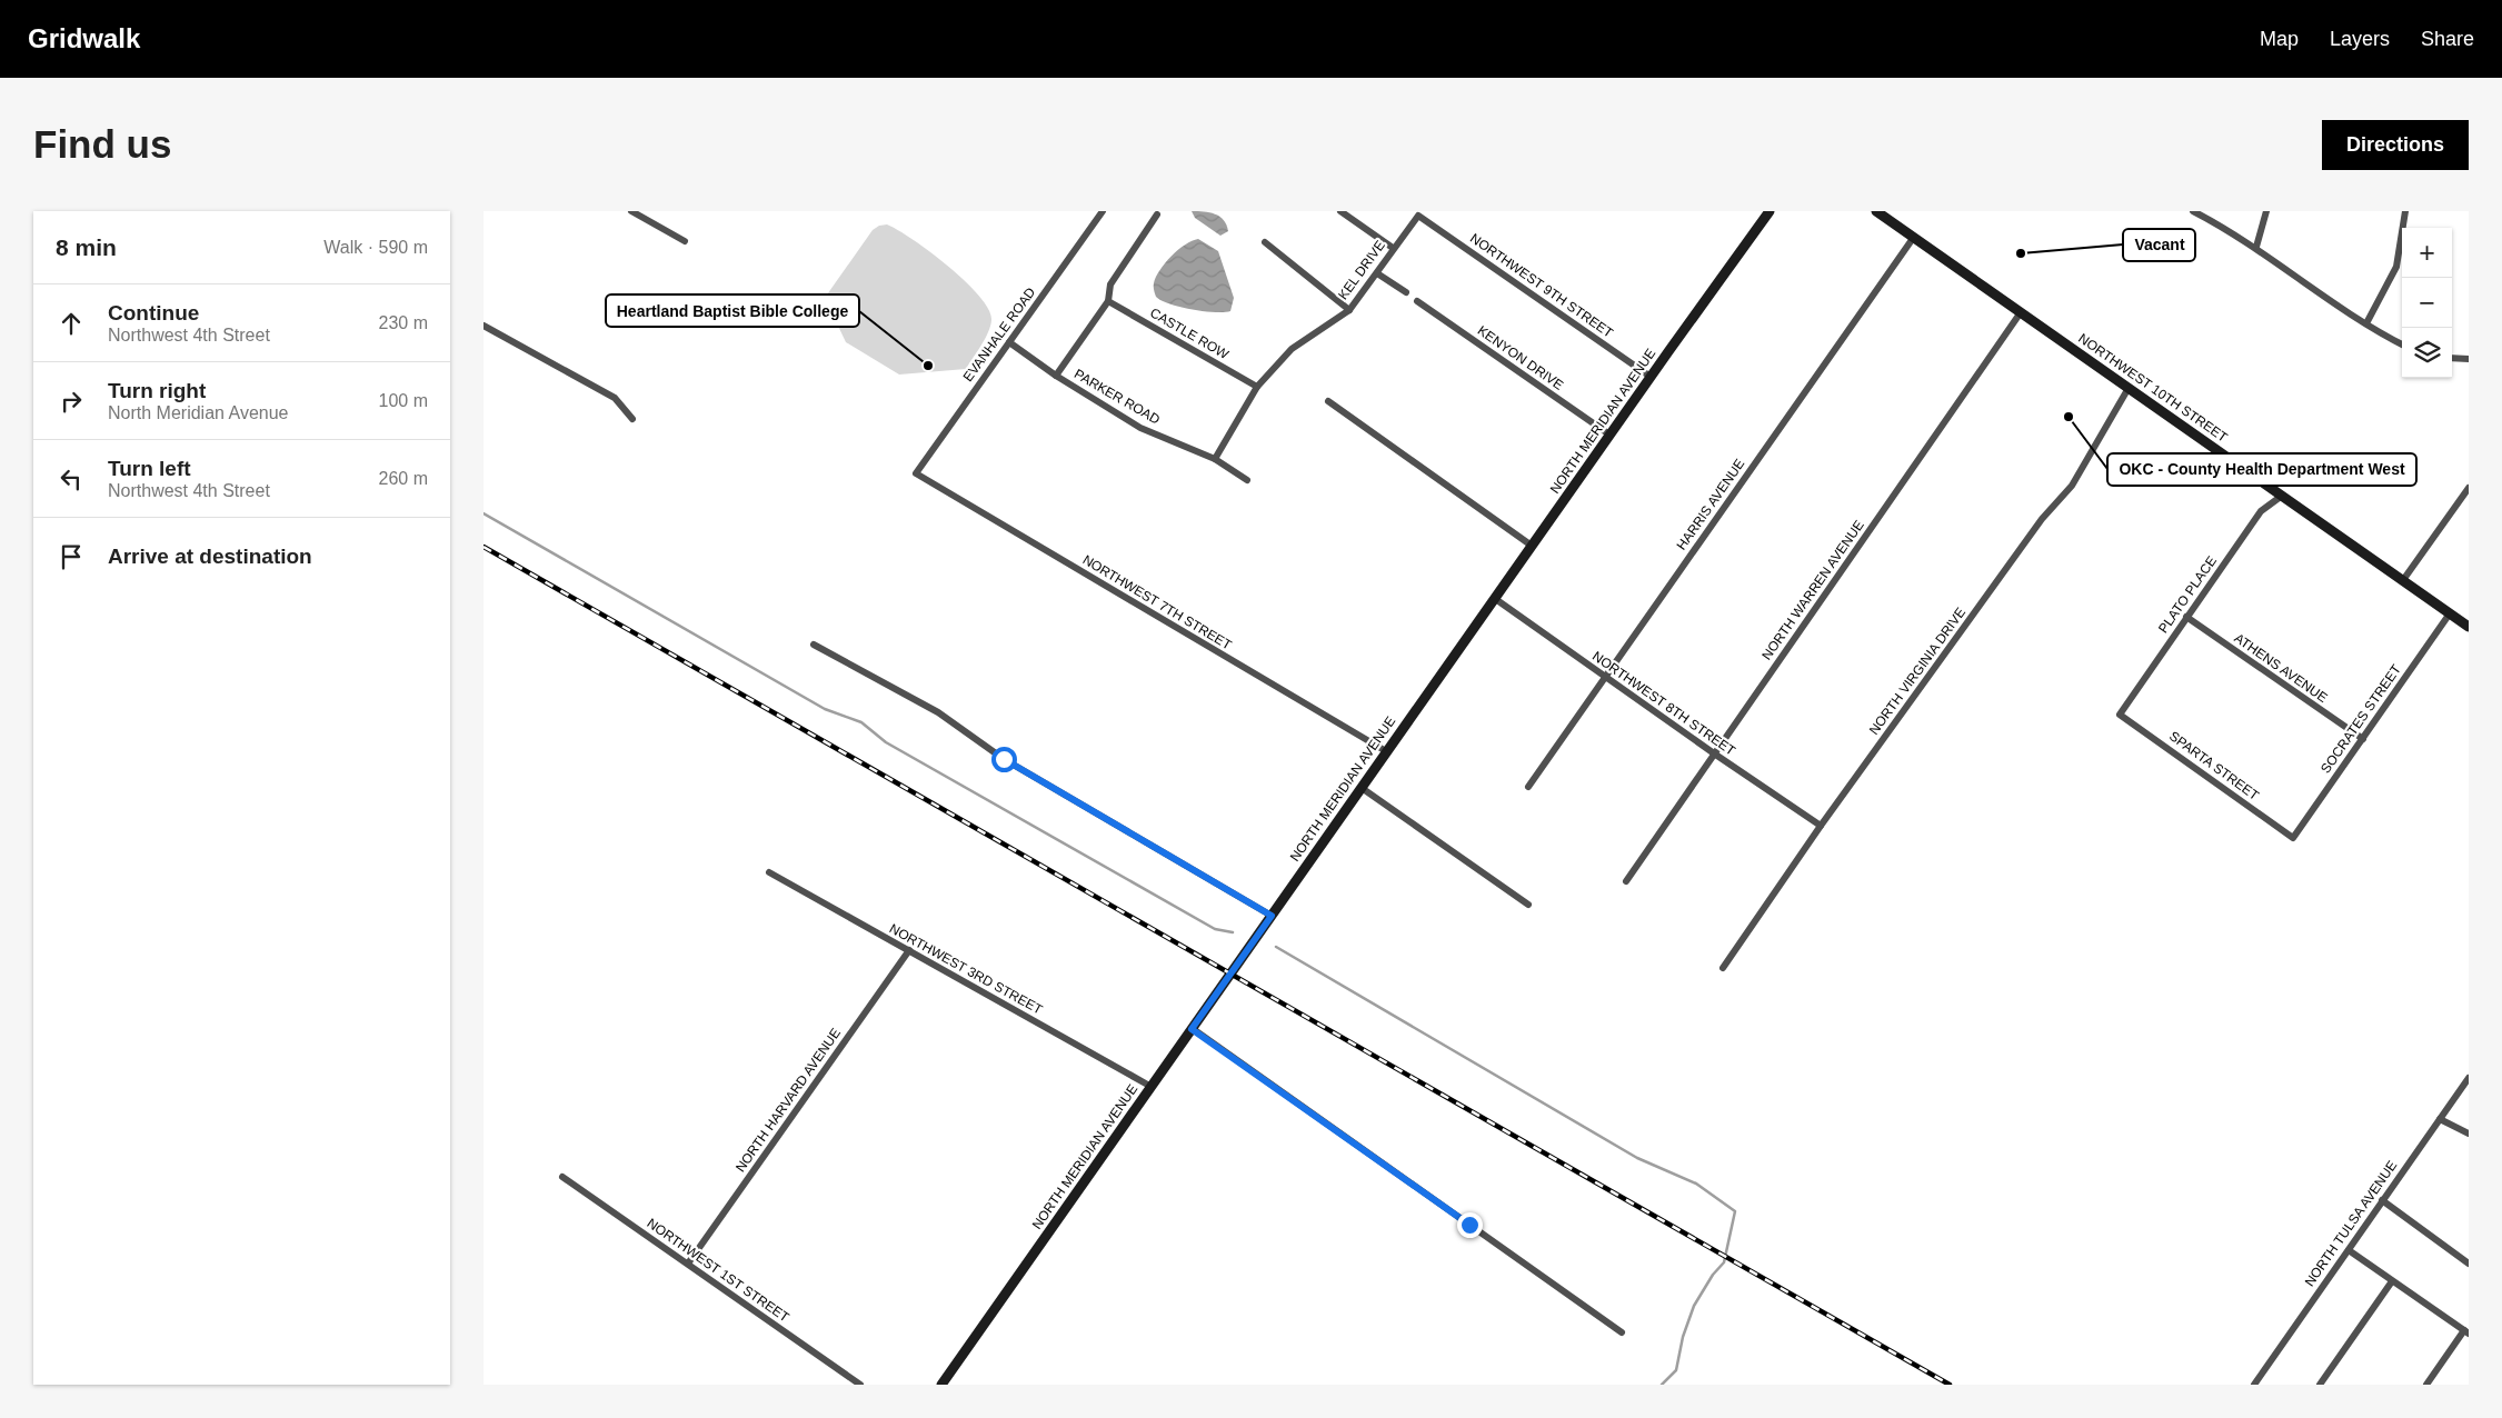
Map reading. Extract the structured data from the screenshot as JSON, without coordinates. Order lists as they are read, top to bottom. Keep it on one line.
{"streets":{"main road":["NORTHWEST 10TH STREET","NORTH MERIDIAN AVENUE"],"street":["KEL DRIVE","NORTHWEST 9TH STREET","CASTLE ROW","EVANHALE ROAD","KENYON DRIVE","PARKER ROAD","HARRIS AVENUE","NORTH WARREN AVENUE","PLATO PLACE","NORTHWEST 7TH STREET","ATHENS AVENUE","NORTH VIRGINIA DRIVE","NORTHWEST 8TH STREET","SOCRATES STREET","SPARTA STREET","NORTHWEST 3RD STREET","NORTH HARVARD AVENUE","NORTH TULSA AVENUE","NORTHWEST 1ST STREET"]},"crossings":[["KEL DRIVE","NORTHWEST 9TH STREET"],["KEL DRIVE","CASTLE ROW"],["KEL DRIVE","PARKER ROAD"],["NORTHWEST 9TH STREET","NORTH MERIDIAN AVENUE"],["EVANHALE ROAD","PARKER ROAD"],["EVANHALE ROAD","NORTHWEST 7TH STREET"],["KENYON DRIVE","NORTH MERIDIAN AVENUE"],["NORTHWEST 10TH STREET","HARRIS AVENUE"],["NORTHWEST 10TH STREET","NORTH WARREN AVENUE"],["NORTHWEST 10TH STREET","PLATO PLACE"],["NORTHWEST 10TH STREET","NORTH VIRGINIA DRIVE"],["NORTHWEST 10TH STREET","SOCRATES STREET"],["NORTH MERIDIAN AVENUE","NORTHWEST 7TH STREET"],["NORTH MERIDIAN AVENUE","NORTHWEST 8TH STREET"],["NORTH MERIDIAN AVENUE","NORTHWEST 3RD STREET"],["HARRIS AVENUE","NORTHWEST 8TH STREET"],["NORTH WARREN AVENUE","NORTHWEST 8TH STREET"],["PLATO PLACE","ATHENS AVENUE"],["PLATO PLACE","SPARTA STREET"],["ATHENS AVENUE","SOCRATES STREET"],["NORTH VIRGINIA DRIVE","NORTHWEST 8TH STREET"],["SOCRATES STREET","SPARTA STREET"],["NORTHWEST 3RD STREET","NORTH HARVARD AVENUE"],["NORTH HARVARD AVENUE","NORTHWEST 1ST STREET"]],"places":["Vacant","Heartland Baptist Bible College","OKC - County Health Department West"],"page":{"header":"Gridwalk","nav":["Map","Layers","Share"],"buttons":"Directions","title":"Find us","heading":["8 min","Walk · 590 m"],"map_buttons":["+","−"],"list":[["Continue","Northwest 4th Street","230 m"],["Turn right","North Meridian Avenue","100 m"],["Turn left","Northwest 4th Street","260 m"],"Arrive at destination"]}}
